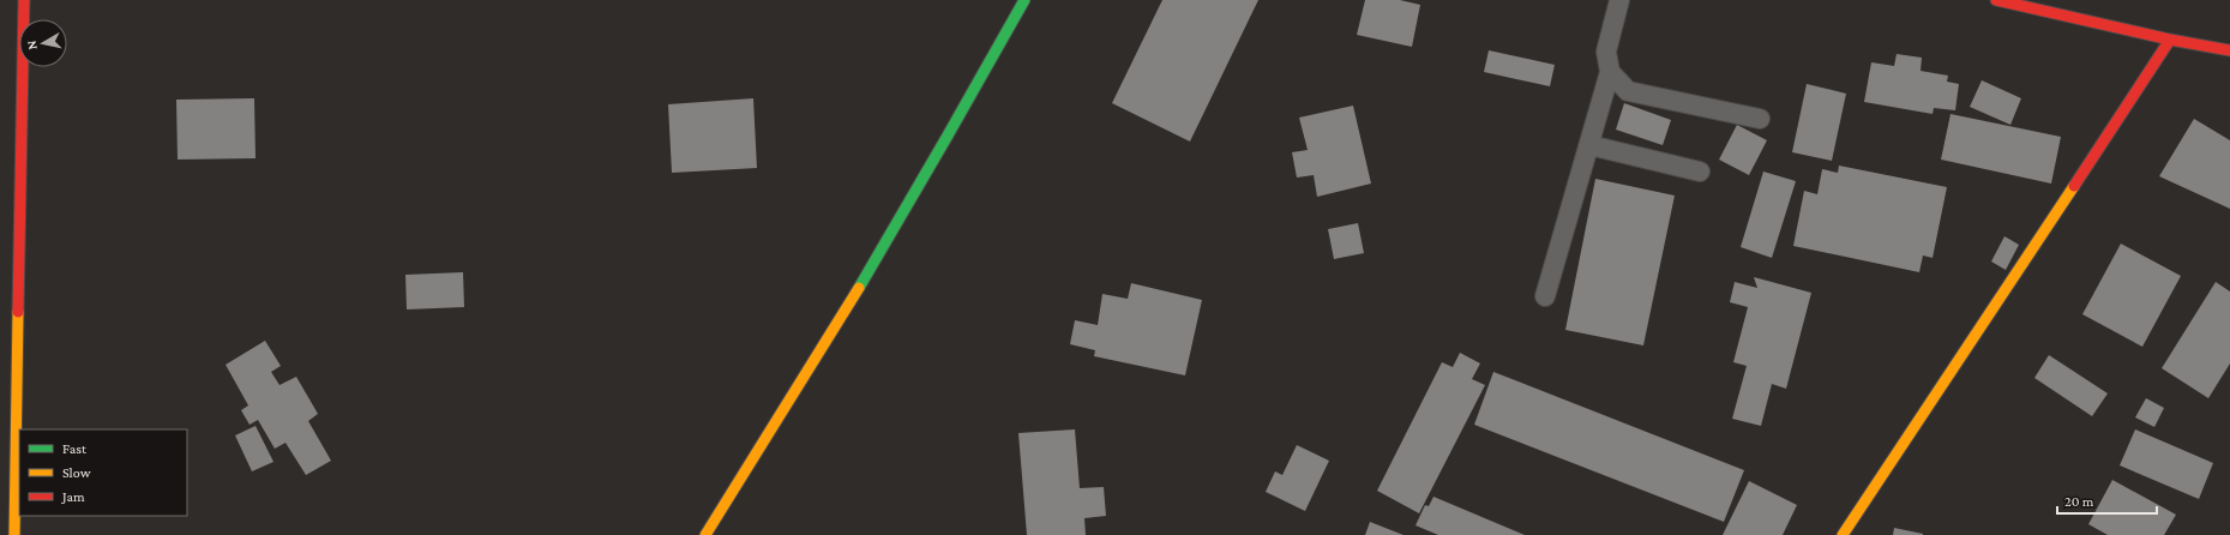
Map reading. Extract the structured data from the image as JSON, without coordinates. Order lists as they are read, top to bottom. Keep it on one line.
{"legend":["Fast","Slow","Jam"],"scale_bar":"20 m","north":"left"}
